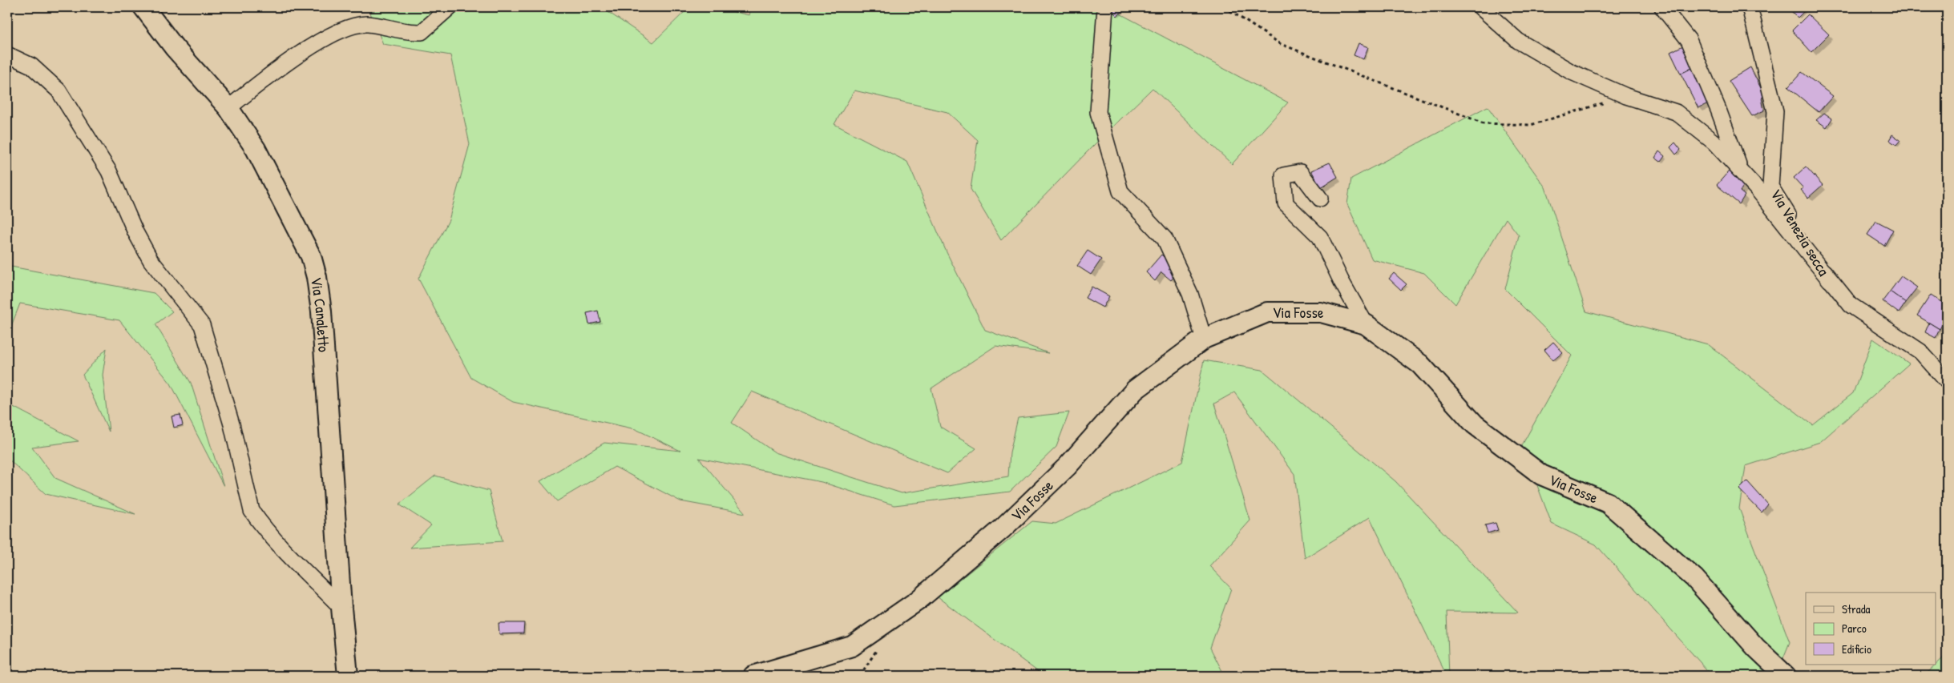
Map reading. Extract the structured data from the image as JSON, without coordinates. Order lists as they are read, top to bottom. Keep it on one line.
{"streets":{"street":["Via Venezia secca","Via Fosse","Via Canaletto"]},"legend":["Strada","Parco","Edificio"]}
